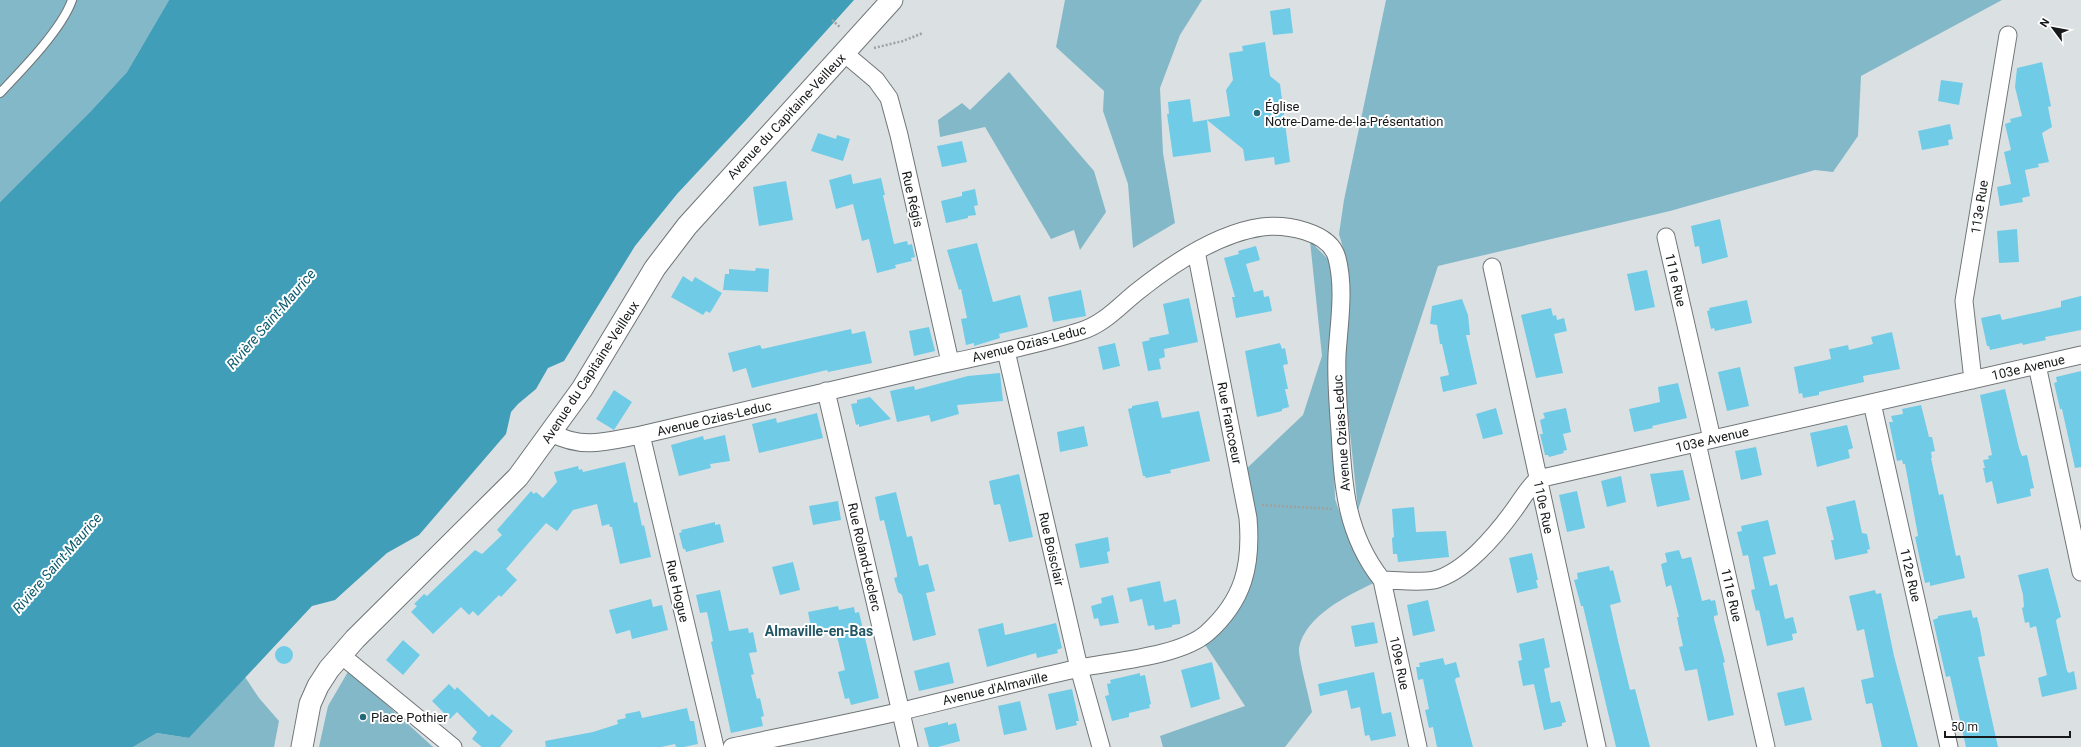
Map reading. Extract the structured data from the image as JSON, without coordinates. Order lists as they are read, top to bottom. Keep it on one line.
{"streets":{"street":["Avenue du Capitaine-Veilleux","Rue Régis","113e Rue","111e Rue","Avenue Ozias-Leduc","103e Avenue","Rue Francoeur","110e Rue","Rue Boisclair","Rue Roland-Leclerc","112e Rue","Rue Hogue","109e Rue","Avenue d'Almaville"]},"crossings":[["Avenue du Capitaine-Veilleux","Rue Régis"],["Avenue du Capitaine-Veilleux","Avenue Ozias-Leduc"],["Rue Régis","Avenue Ozias-Leduc"],["113e Rue","103e Avenue"],["111e Rue","103e Avenue"],["Avenue Ozias-Leduc","Rue Francoeur"],["Avenue Ozias-Leduc","Rue Boisclair"],["Avenue Ozias-Leduc","Rue Roland-Leclerc"],["Avenue Ozias-Leduc","Rue Hogue"],["Avenue Ozias-Leduc","109e Rue"],["103e Avenue","110e Rue"],["103e Avenue","112e Rue"],["Rue Francoeur","Avenue d'Almaville"],["Rue Boisclair","Avenue d'Almaville"],["Rue Roland-Leclerc","Avenue d'Almaville"]],"districts":["Almaville-en-Bas"],"water":["Rivière Saint-Maurice"],"places":["Église Notre-Dame-de-la-Présentation","Place Pothier"],"scale_bar":"50 m","north":"top left"}
